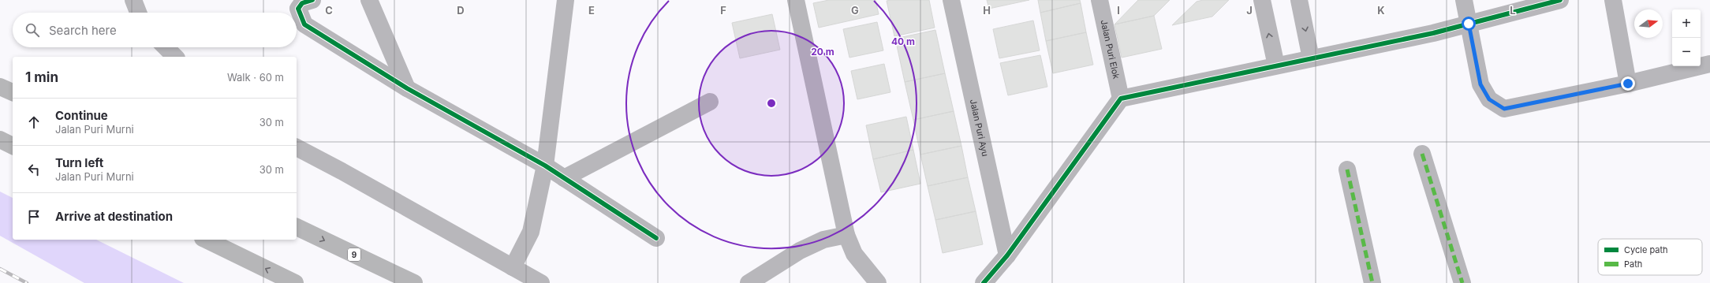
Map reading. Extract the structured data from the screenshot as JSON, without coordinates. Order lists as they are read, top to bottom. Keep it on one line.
{"streets":{"highway":["9"],"street":["Jalan Puri Elok","Jalan Puri Ayu"]},"legend":["Cycle path","Path"],"north":"right","page":{"map_buttons":["+","−"],"search":"Search here","heading":["1 min","Walk · 60 m"],"list":[["Continue","Jalan Puri Murni","30 m"],["Turn left","Jalan Puri Murni","30 m"],"Arrive at destination"]},"grid":{"columns":["C","D","E","F","G","H","I","J","K","L"]},"rings":["40 m","20 m"]}
